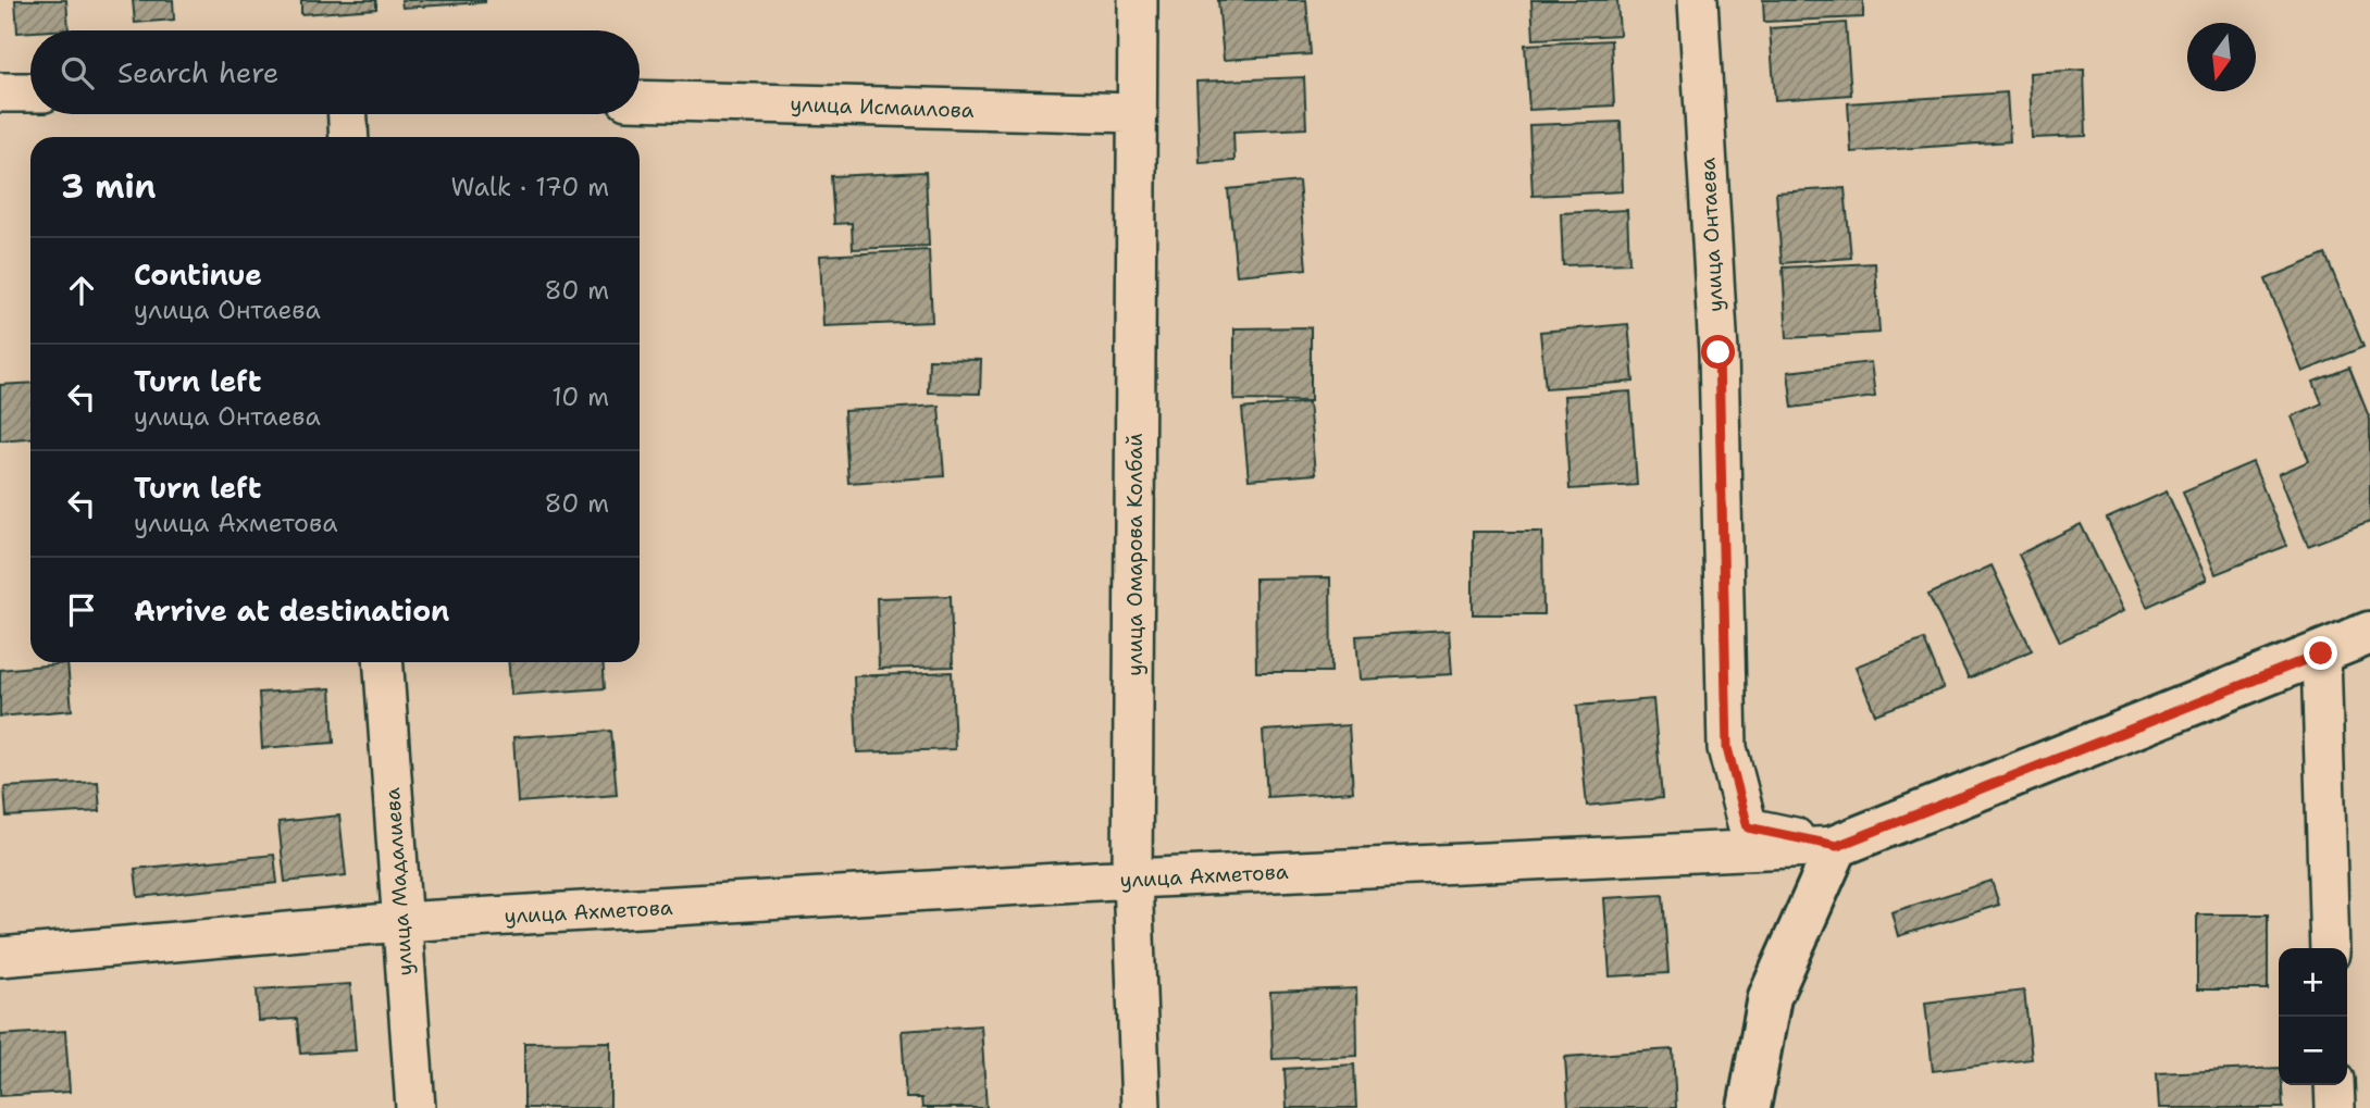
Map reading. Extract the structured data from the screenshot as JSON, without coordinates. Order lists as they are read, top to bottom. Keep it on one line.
{"streets":{"main road":["улица Ахметова"],"street":["улица Исмаилова","улица Онтаева","улица Омарова Колбай","улица Мадалиева"]},"crossings":[["улица Исмаилова","улица Омарова Колбай"],["улица Онтаева","улица Ахметова"],["улица Омарова Колбай","улица Ахметова"],["улица Ахметова","улица Мадалиева"]],"north":"bottom","page":{"search":"Search here","heading":["3 min","Walk · 170 m"],"list":[["Continue","улица Онтаева","80 m"],["Turn left","улица Онтаева","10 m"],["Turn left","улица Ахметова","80 m"],"Arrive at destination"],"map_buttons":["+","−"]}}
